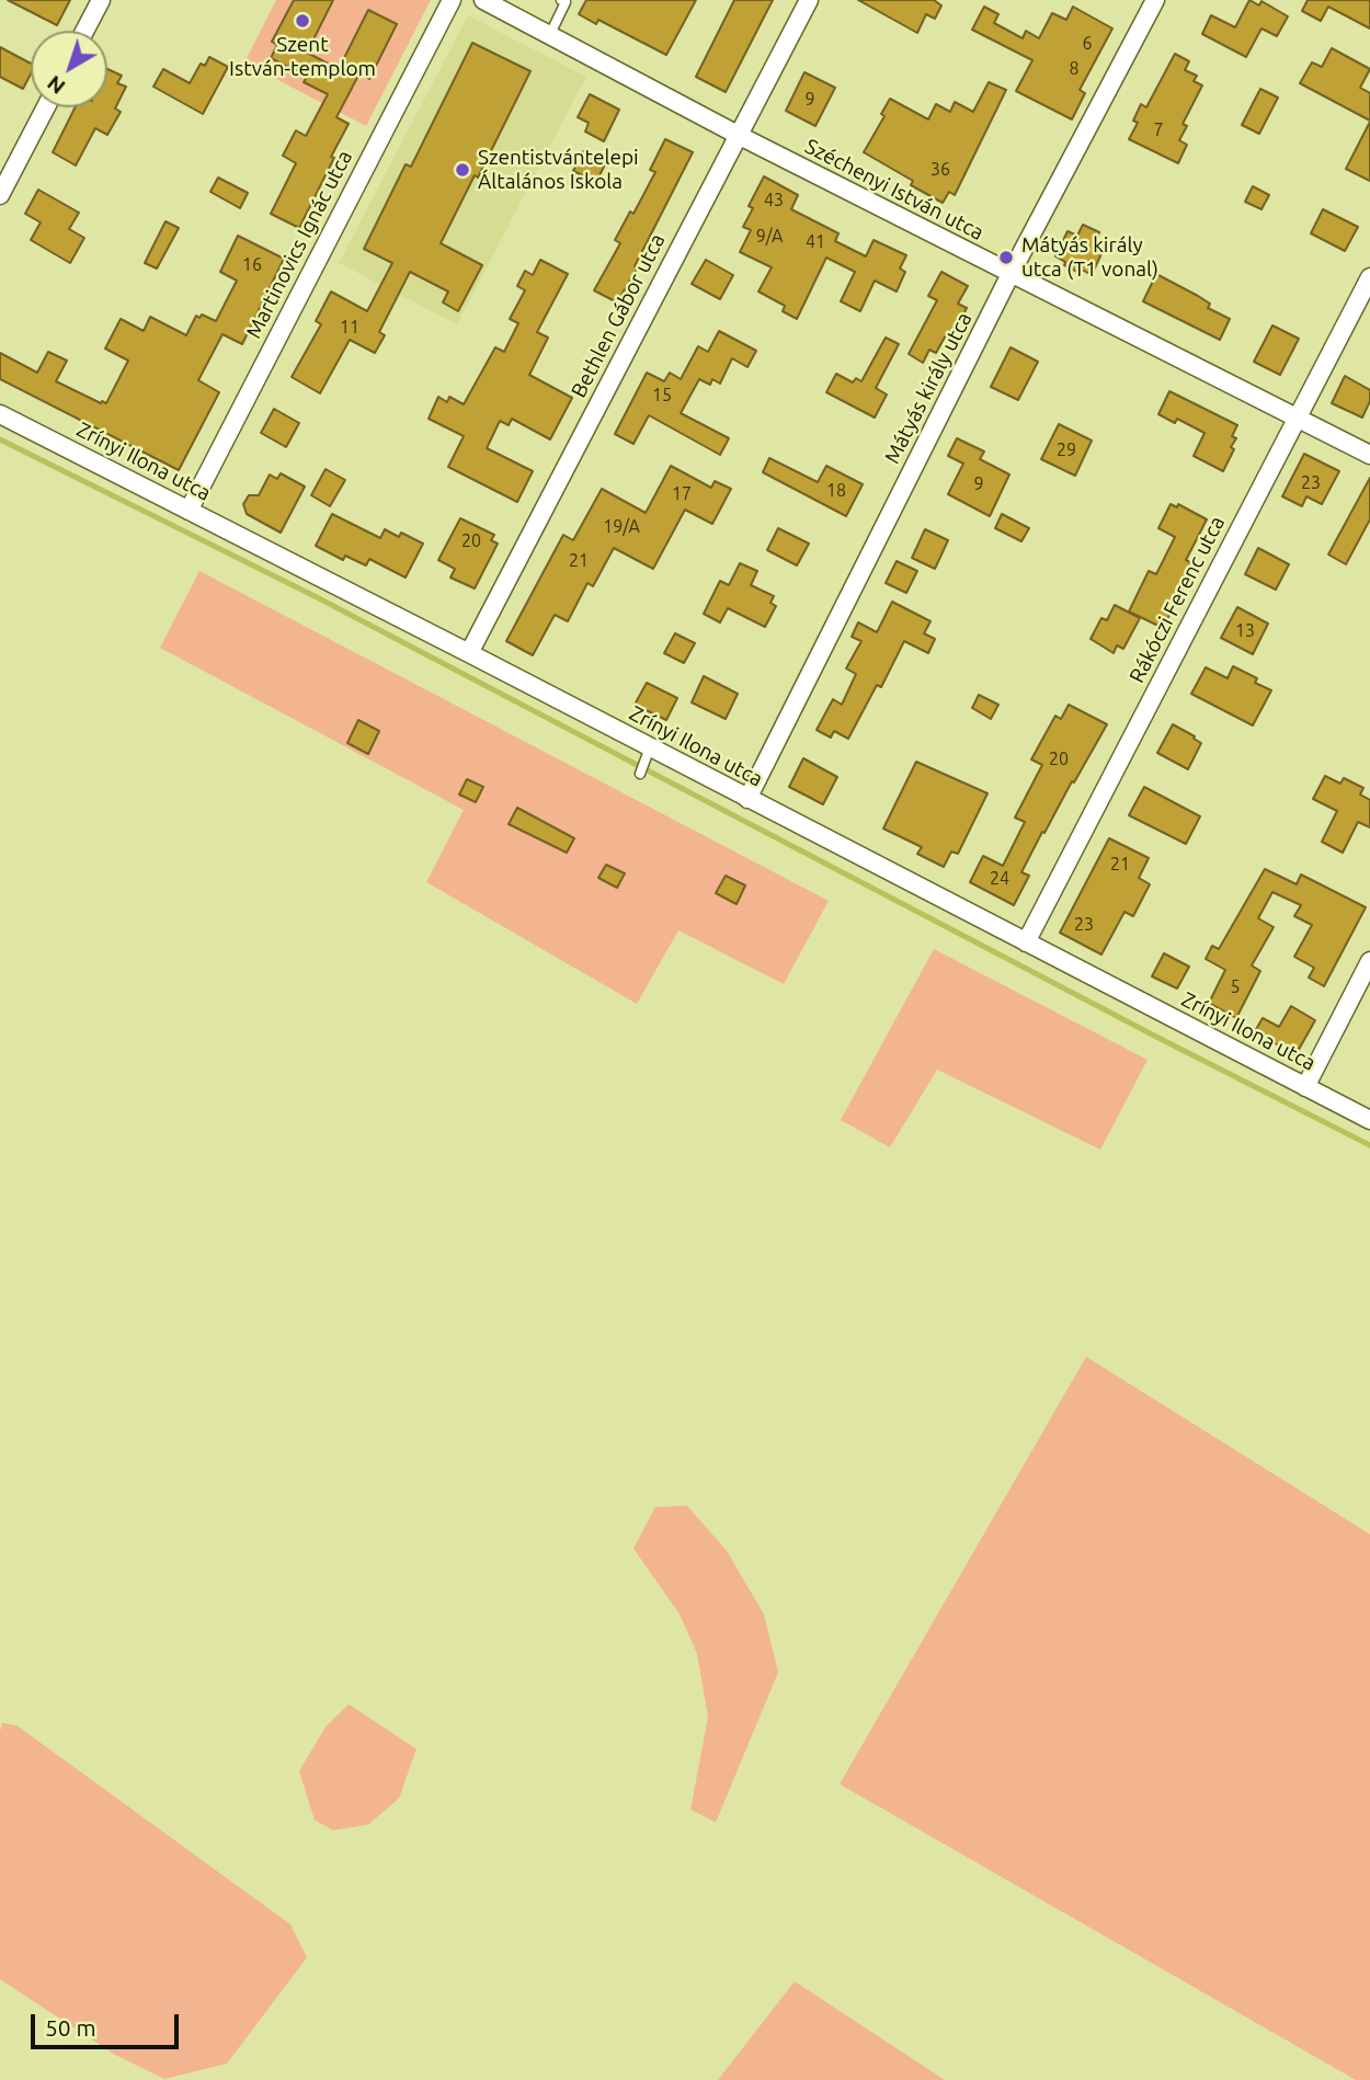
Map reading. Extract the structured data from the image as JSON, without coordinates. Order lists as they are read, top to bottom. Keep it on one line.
{"streets":{"street":["Széchenyi István utca","Martinovics Ignác utca","Bethlen Gábor utca","Mátyás király utca","Zrínyi Ilona utca","Rákóczi Ferenc utca"]},"crossings":[["Széchenyi István utca","Bethlen Gábor utca"],["Széchenyi István utca","Mátyás király utca"],["Széchenyi István utca","Rákóczi Ferenc utca"],["Martinovics Ignác utca","Zrínyi Ilona utca"],["Bethlen Gábor utca","Zrínyi Ilona utca"],["Mátyás király utca","Zrínyi Ilona utca"],["Zrínyi Ilona utca","Rákóczi Ferenc utca"]],"places":["Szent István-templom","Szentistvántelepi Általános Iskola","Mátyás király utca (T1 vonal)"],"house_numbers":["6","8","9","7","36","43","9/A","41","16","11","15","29","23","9","18","17","19/A","20","21","13","20","21","24","23","5"],"scale_bar":"50 m","north":"bottom left"}
